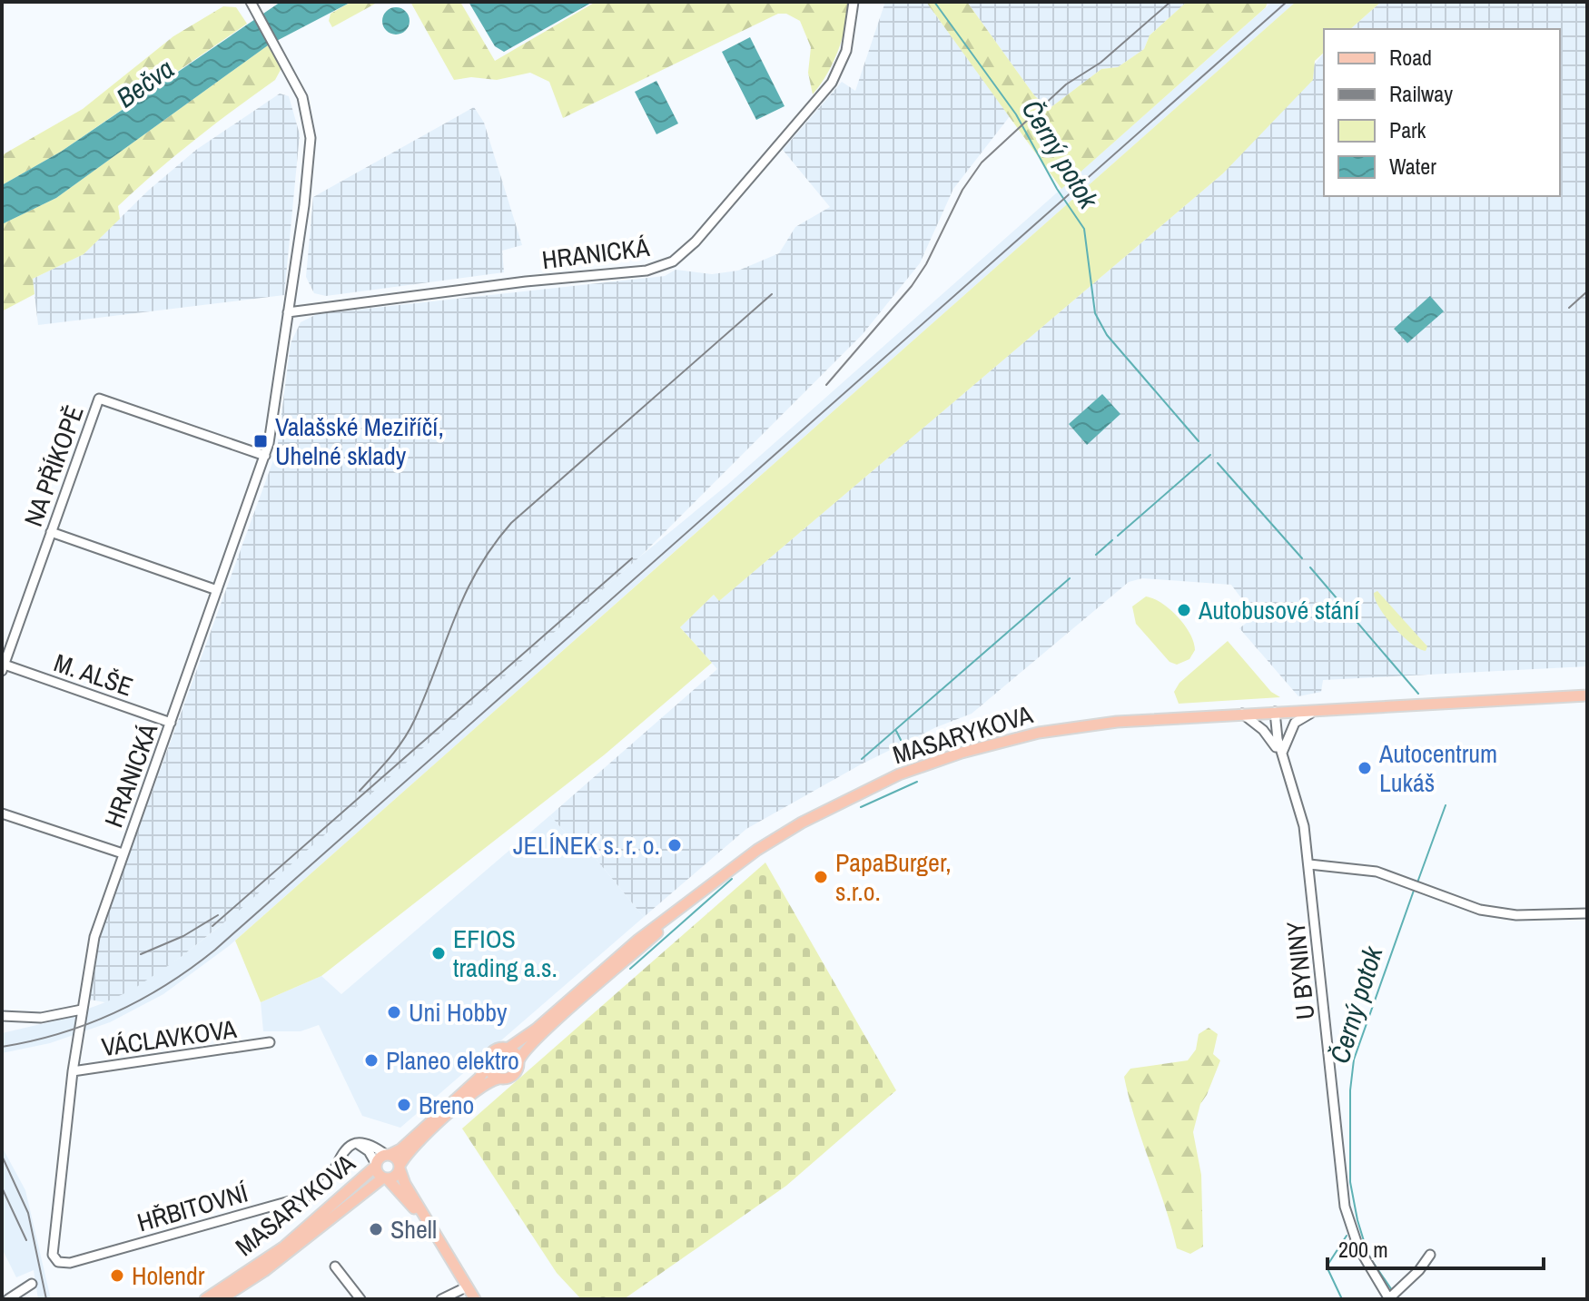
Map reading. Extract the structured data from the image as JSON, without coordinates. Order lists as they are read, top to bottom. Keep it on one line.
{"streets":{"main road":["MASARYKOVA"],"street":["HRANICKÁ","NA PŘÍKOPĚ","M. ALŠE","U BYNINY","VÁCLAVKOVA","HŘBITOVNÍ"]},"crossings":[["HRANICKÁ","NA PŘÍKOPĚ"],["HRANICKÁ","M. ALŠE"],["HRANICKÁ","VÁCLAVKOVA"],["HRANICKÁ","HŘBITOVNÍ"],["NA PŘÍKOPĚ","M. ALŠE"]],"water":["Bečva","Černý potok"],"places":{"transit":["Valašské Meziříčí, Uhelné sklady"],"other":["Autobusové stání","Autocentrum Lukáš","JELÍNEK s. r. o.","PapaBurger, s.r.o.","EFIOS trading a.s.","Uni Hobby","Planeo elektro","Breno","Shell","Holendr"]},"legend":["Road","Railway","Park","Water"],"scale_bar":"200 m"}
